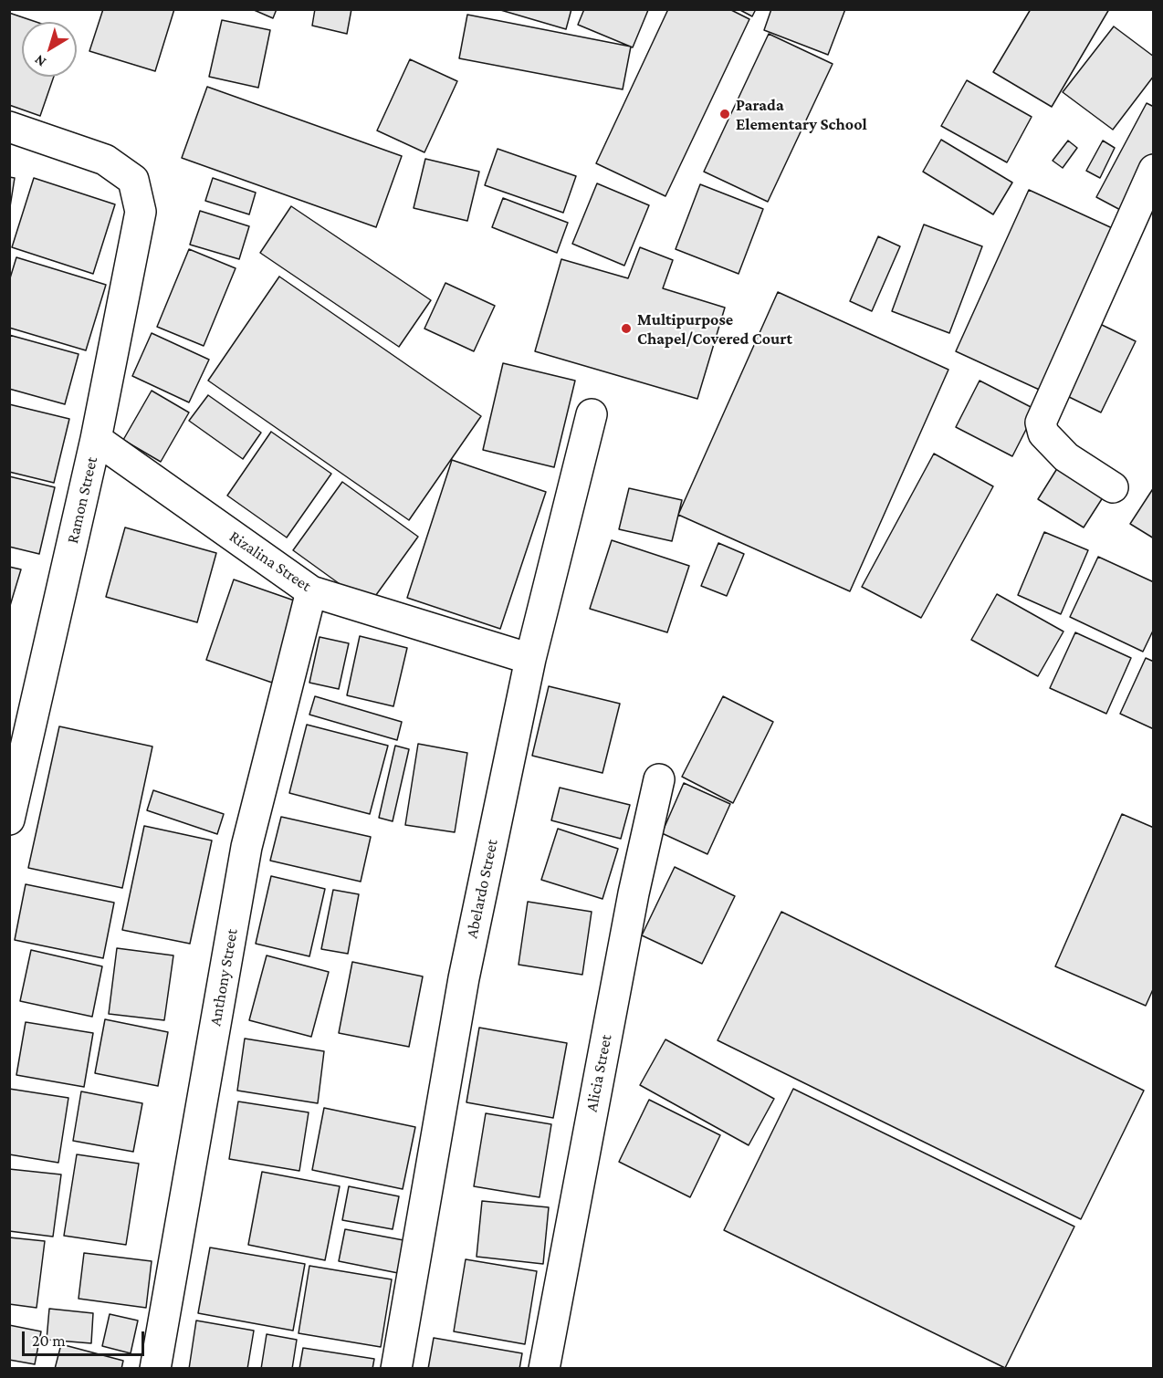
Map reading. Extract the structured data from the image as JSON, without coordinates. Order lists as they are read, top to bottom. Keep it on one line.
{"streets":{"street":["Ramon Street","Rizalina Street","Abelardo Street","Anthony Street","Alicia Street"]},"crossings":[["Ramon Street","Rizalina Street"],["Rizalina Street","Abelardo Street"],["Rizalina Street","Anthony Street"]],"places":["Parada Elementary School","Multipurpose Chapel/Covered Court"],"scale_bar":"20 m","north":"bottom left"}
